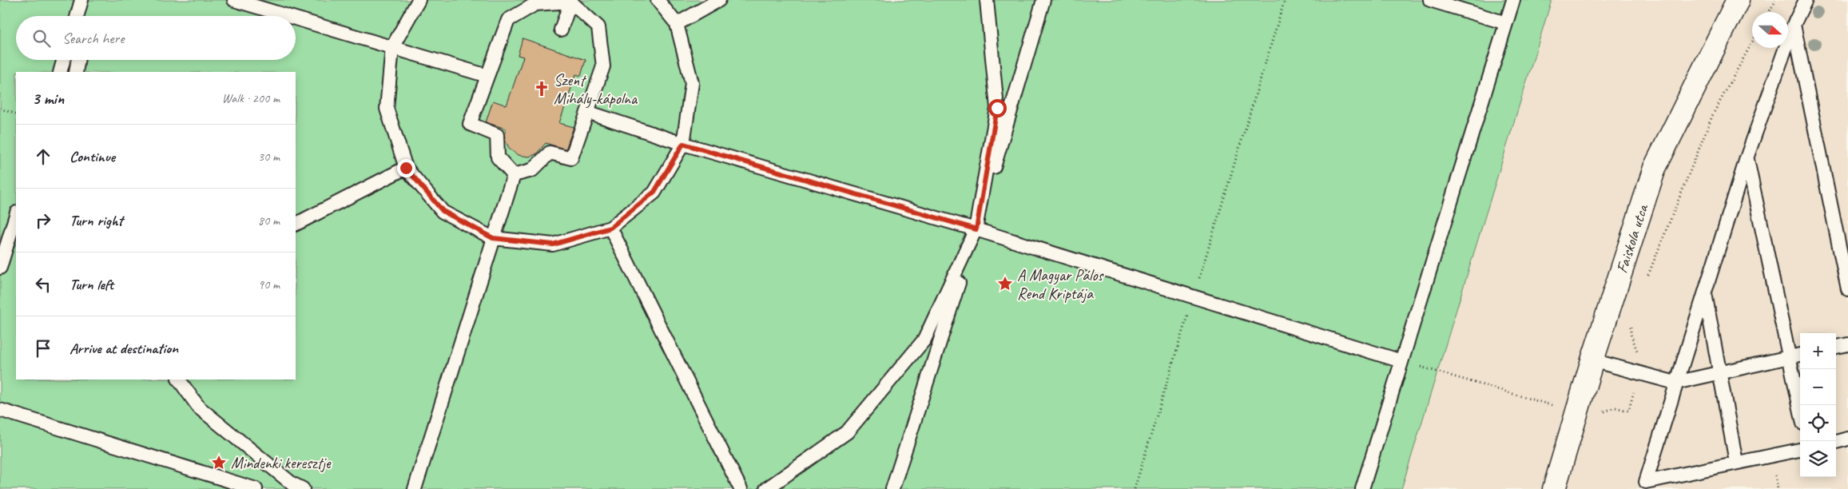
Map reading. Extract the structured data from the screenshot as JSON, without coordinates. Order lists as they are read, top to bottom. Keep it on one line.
{"streets":{"street":["Faiskola utca"]},"places":{"church":["Szent Mihály-kápolna"],"place":["A Magyar Pálos Rend Kriptája","Mindenki keresztje"]},"north":"right","page":{"search":"Search here","heading":["3 min","Walk · 200 m"],"list":[["Continue","30 m"],["Turn right","80 m"],["Turn left","90 m"],"Arrive at destination"],"map_buttons":["+","−"]}}
